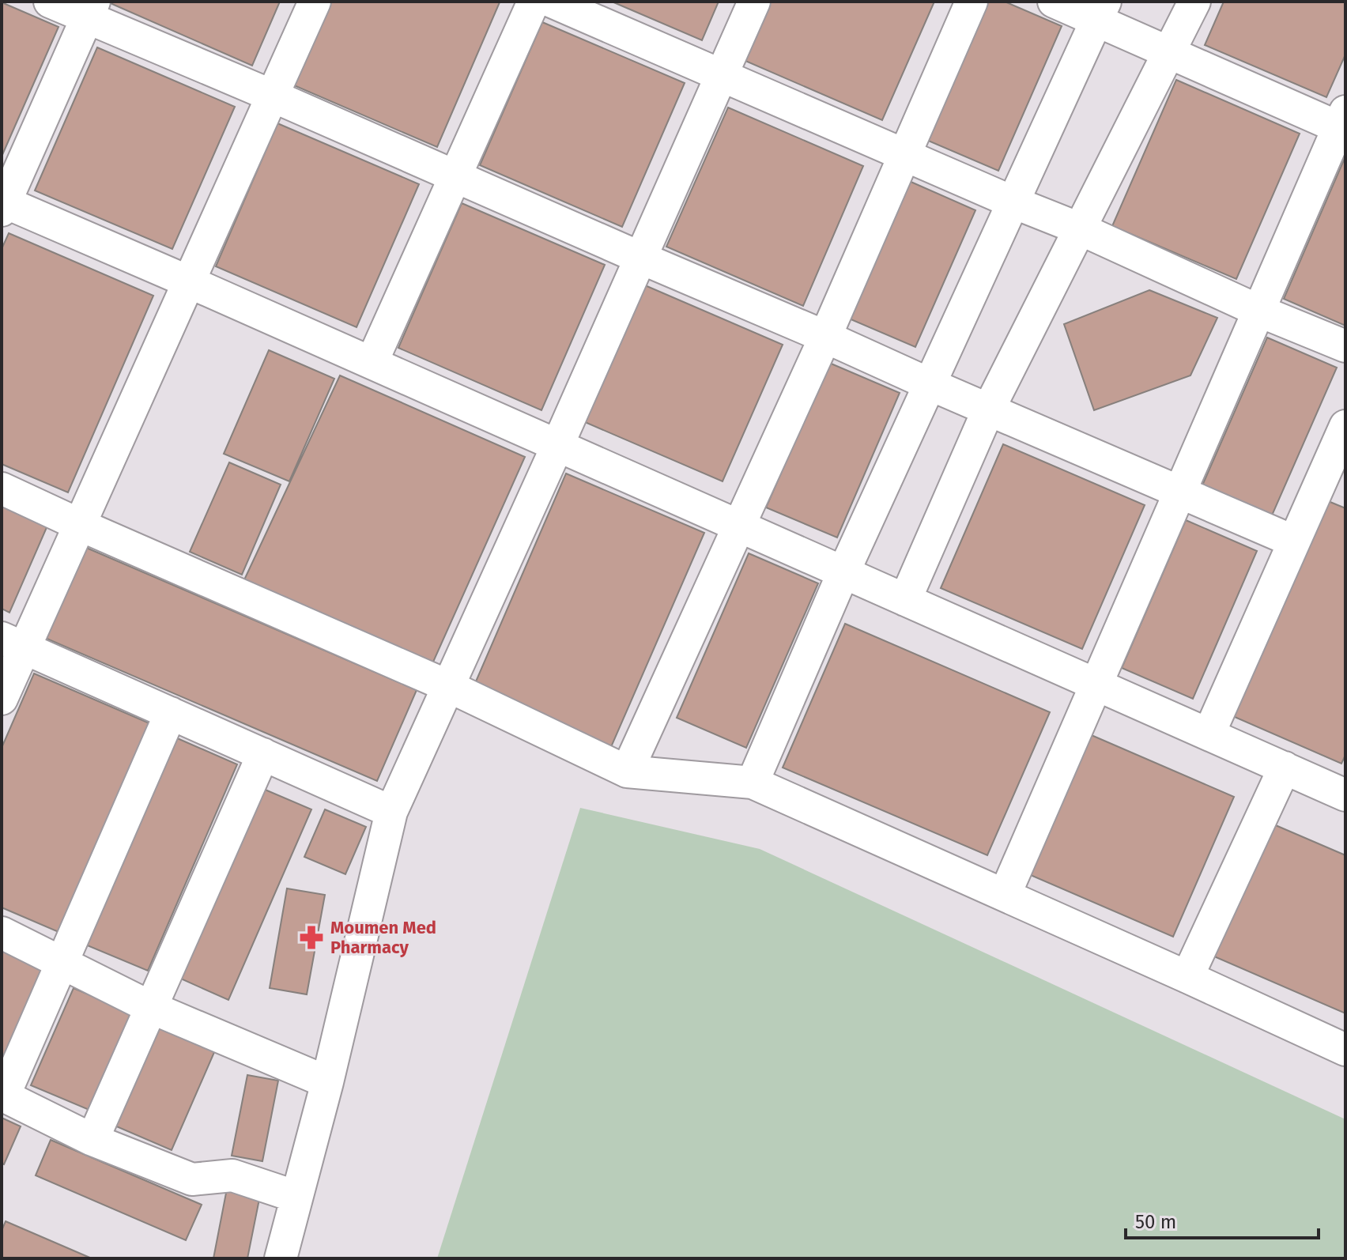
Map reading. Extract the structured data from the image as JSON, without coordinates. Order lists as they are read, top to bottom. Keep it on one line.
{"places":{"pharmacy":["Moumen Med Pharmacy"]},"scale_bar":"50 m"}
